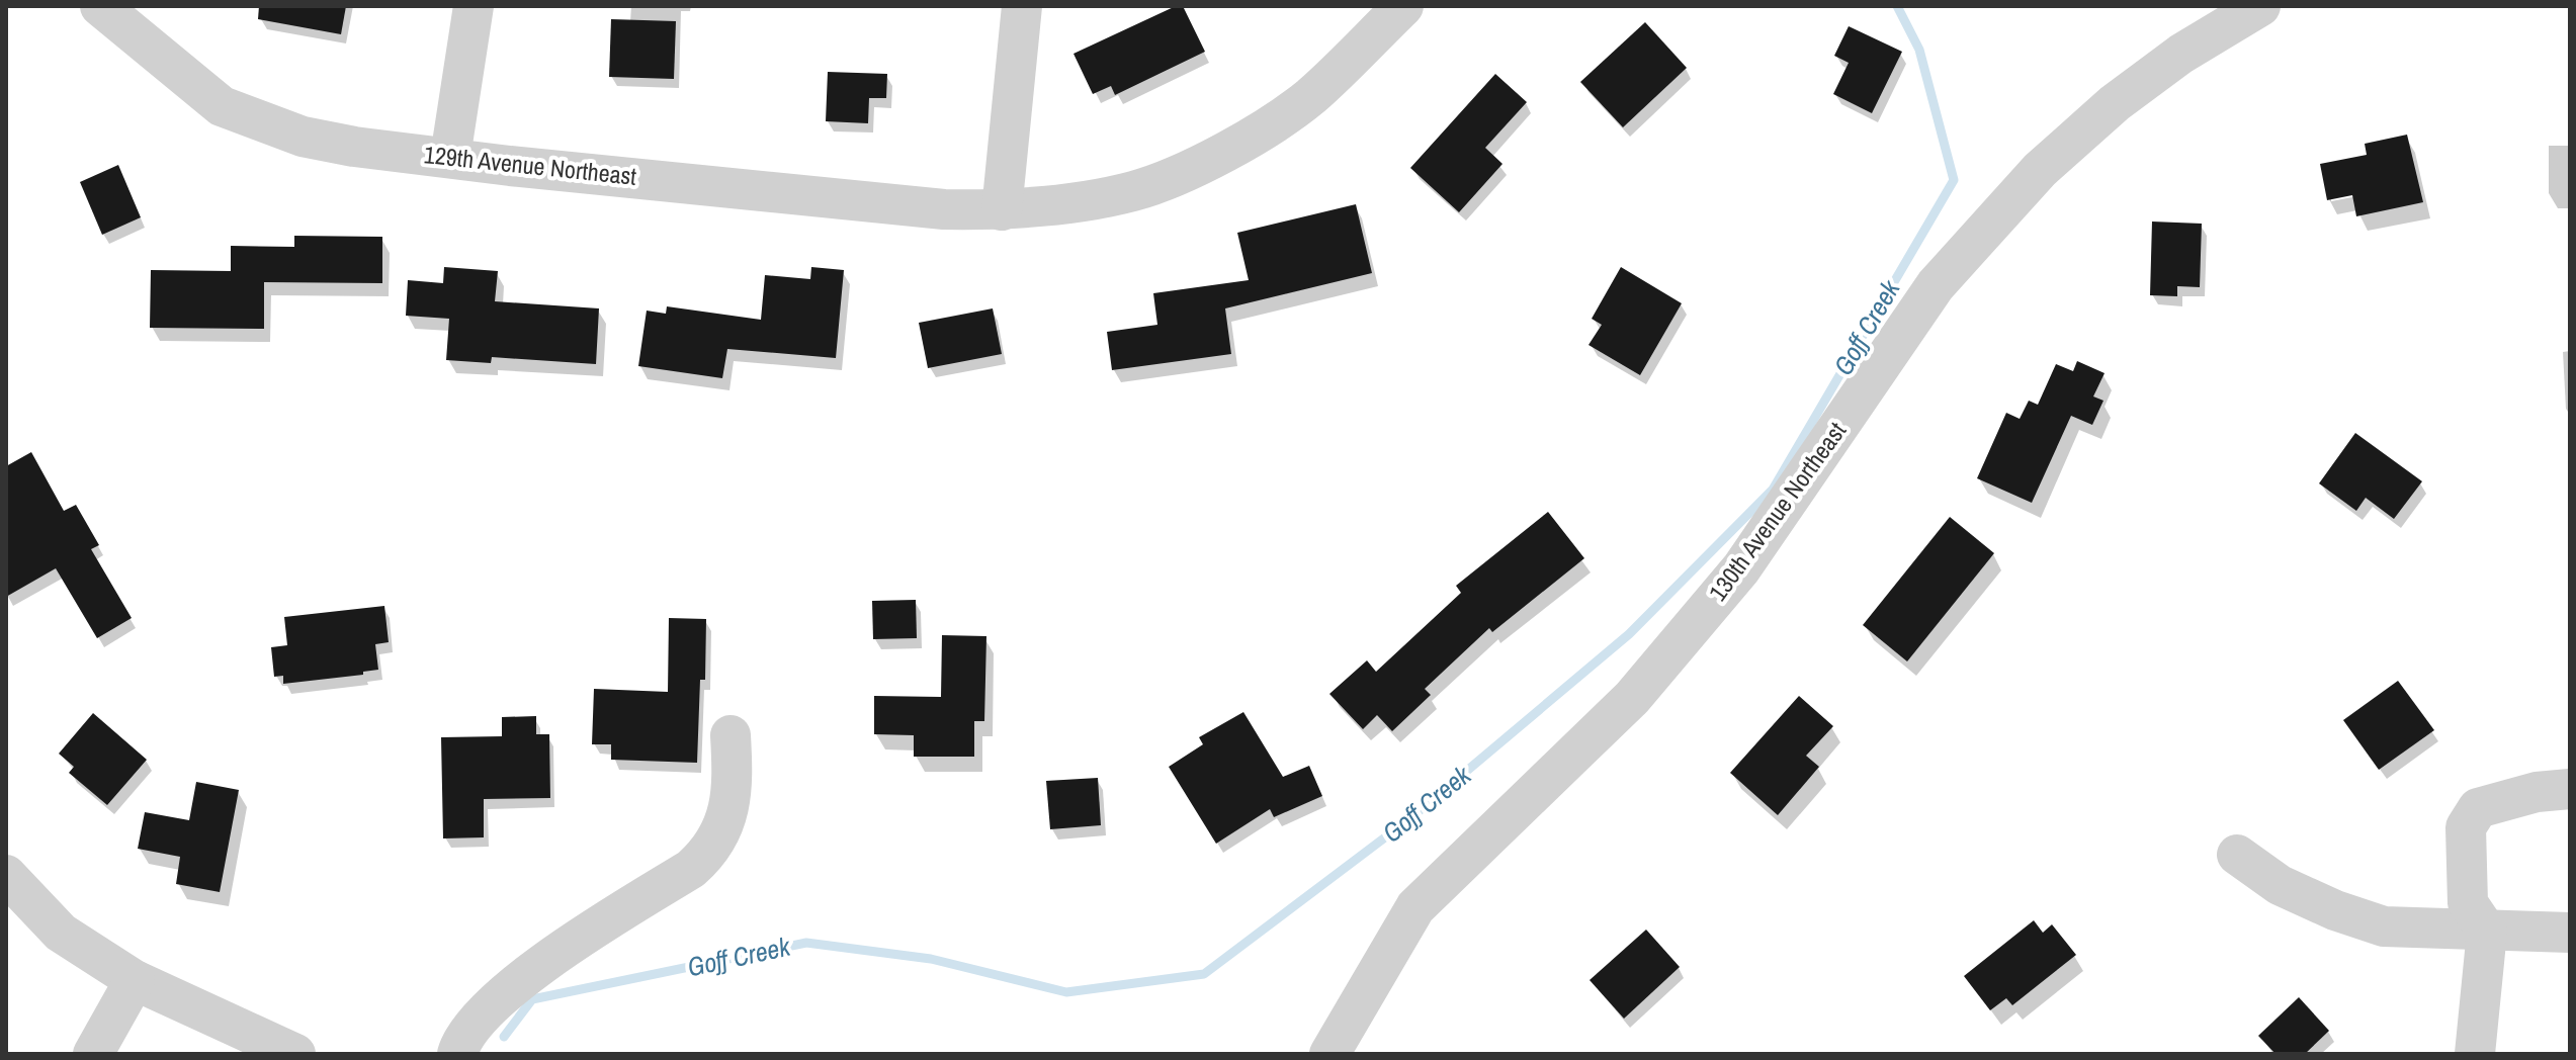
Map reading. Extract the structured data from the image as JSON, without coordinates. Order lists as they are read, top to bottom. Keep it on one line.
{"streets":{"street":["129th Avenue Northeast","130th Avenue Northeast"]},"water":["Goff Creek"]}
